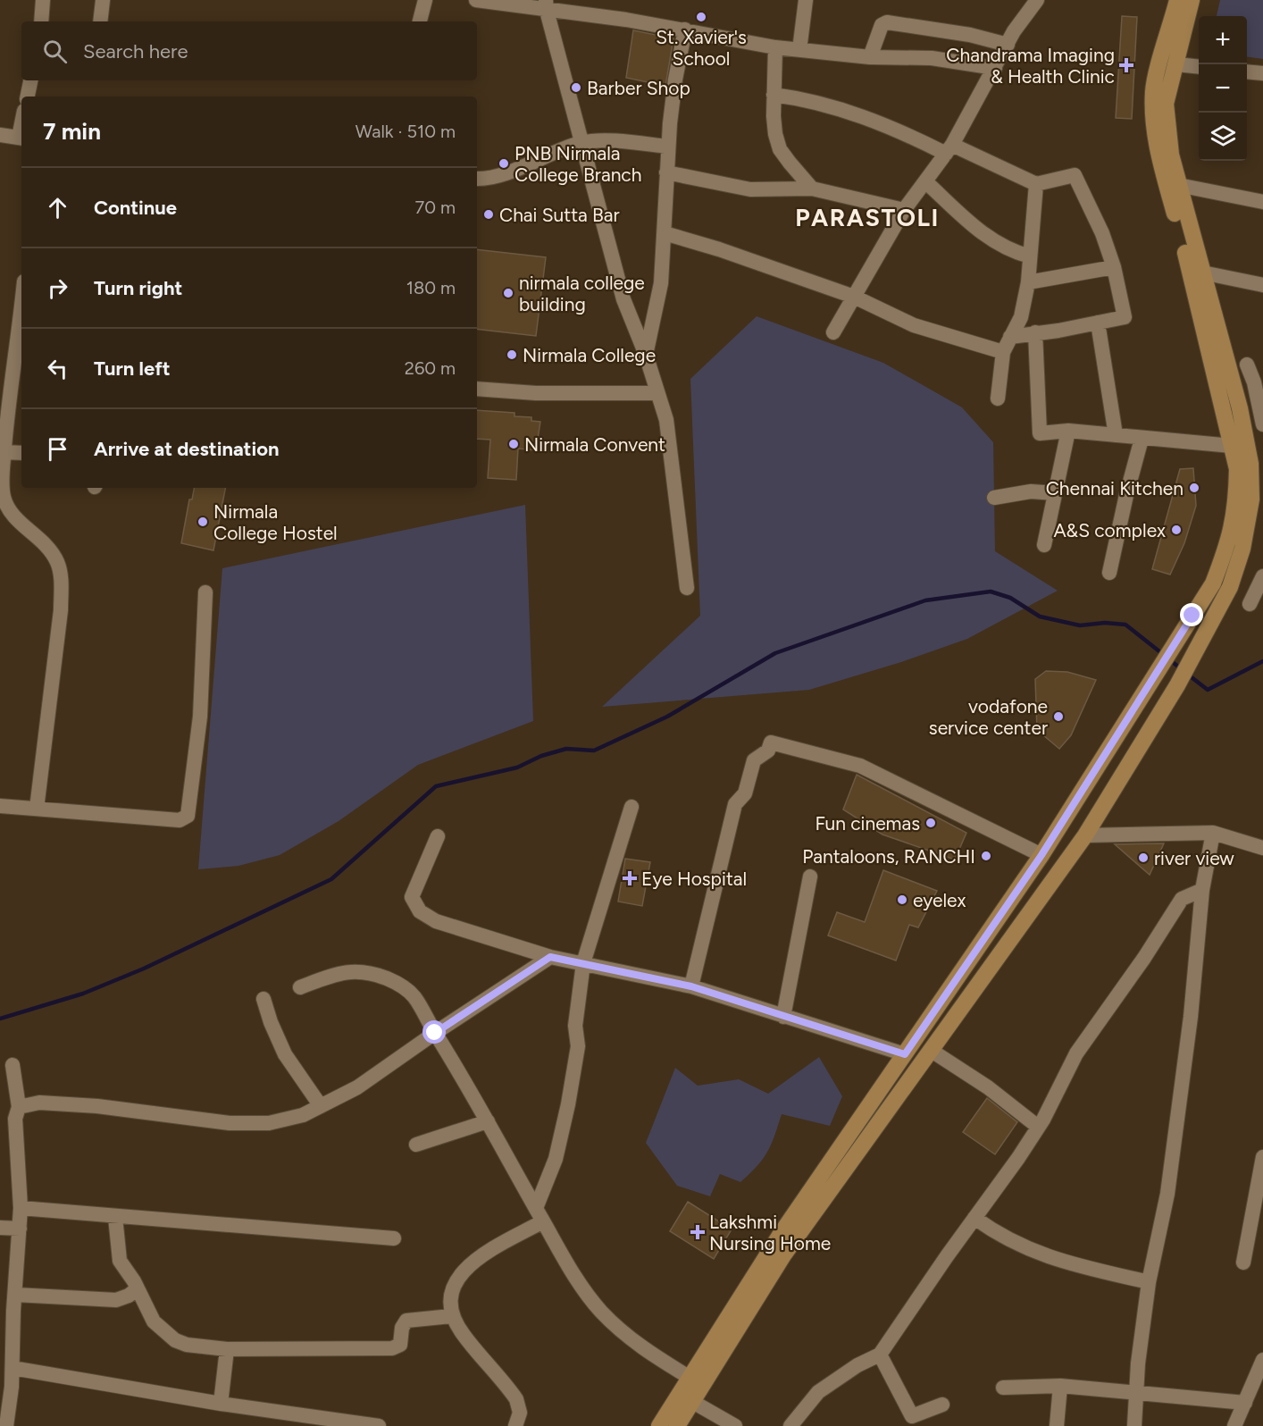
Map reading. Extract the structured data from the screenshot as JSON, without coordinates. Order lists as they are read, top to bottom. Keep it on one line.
{"districts":["PARASTOLI"],"places":{"other":["St. Xavier's School","Barber Shop","PNB Nirmala College Branch","Chai Sutta Bar","nirmala college building","Nirmala College","Nirmala Convent","Chennai Kitchen","Nirmala College Hostel","A&S complex","vodafone service center","Fun cinemas","Pantaloons, RANCHI","river view","eyelex"],"health":["Chandrama Imaging & Health Clinic","Eye Hospital","Lakshmi Nursing Home"]},"page":{"map_buttons":["+","−"],"search":"Search here","heading":["7 min","Walk · 510 m"],"list":[["Continue","70 m"],["Turn right","180 m"],["Turn left","260 m"],"Arrive at destination"]}}
